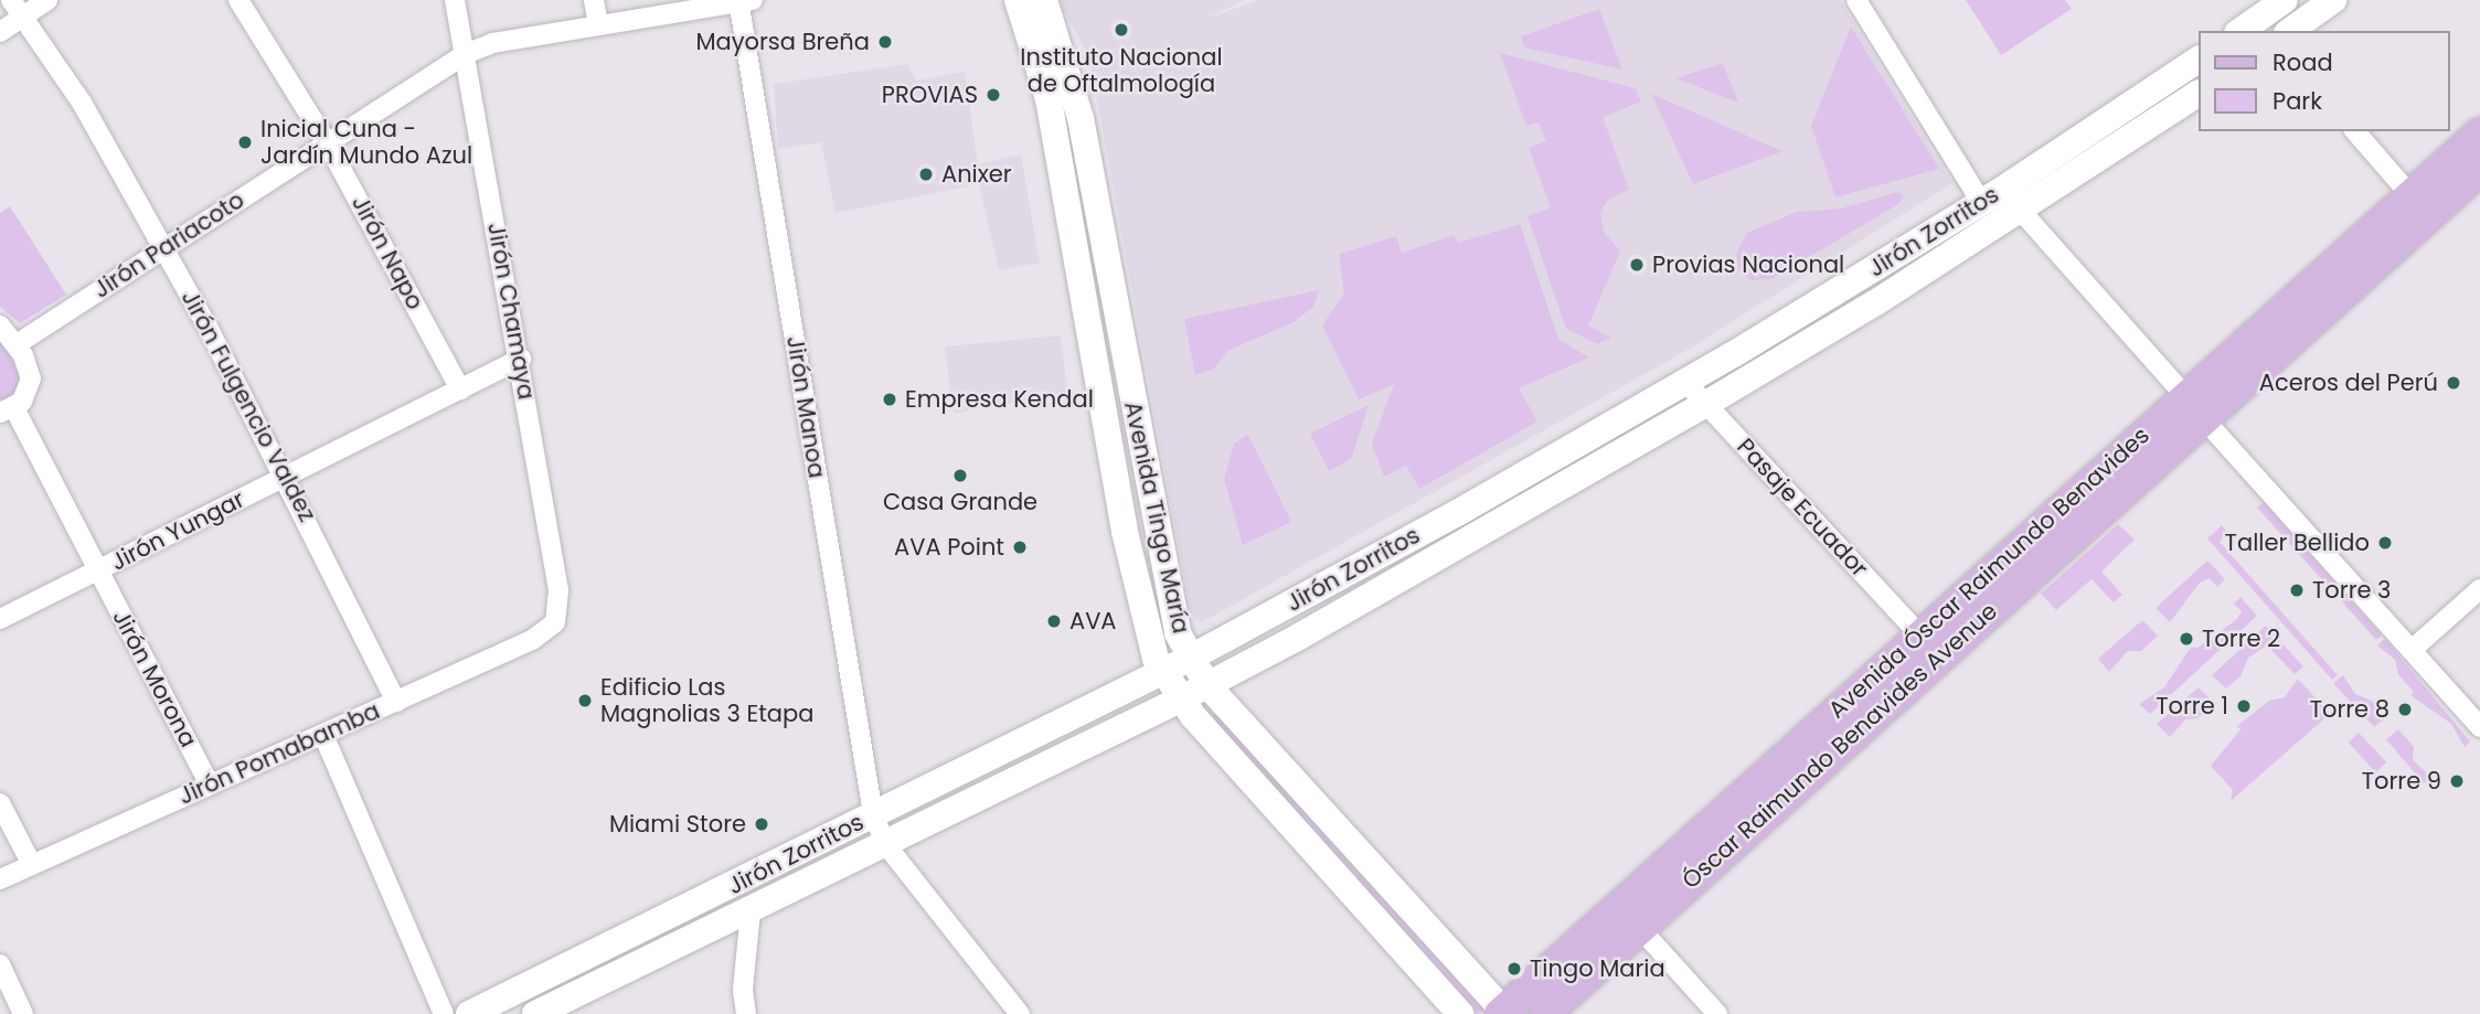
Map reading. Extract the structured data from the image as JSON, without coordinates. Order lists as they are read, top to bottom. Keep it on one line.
{"streets":{"main road":["Jirón Zorritos","Avenida Tingo María","Avenida Óscar Raimundo Benavides","Óscar Raimundo Benavides Avenue"],"street":["Jirón Pariacoto","Jirón Napo","Jirón Chamaya","Jirón Fulgencio Valdez","Jirón Manoa","Pasaje Ecuador","Jirón Yungar","Jirón Morona","Jirón Pomabamba"]},"crossings":[["Jirón Zorritos","Jirón Manoa"],["Jirón Zorritos","Pasaje Ecuador"],["Jirón Zorritos","Avenida Tingo María"],["Jirón Pariacoto","Jirón Napo"],["Jirón Pariacoto","Jirón Chamaya"],["Jirón Pariacoto","Jirón Fulgencio Valdez"],["Jirón Pariacoto","Jirón Manoa"],["Jirón Napo","Jirón Yungar"],["Jirón Chamaya","Jirón Yungar"],["Jirón Chamaya","Jirón Pomabamba"],["Jirón Fulgencio Valdez","Jirón Yungar"],["Jirón Fulgencio Valdez","Jirón Pomabamba"],["Pasaje Ecuador","Avenida Óscar Raimundo Benavides"],["Avenida Tingo María","Avenida Óscar Raimundo Benavides"],["Jirón Yungar","Jirón Morona"],["Avenida Óscar Raimundo Benavides","Óscar Raimundo Benavides Avenue"],["Jirón Morona","Jirón Pomabamba"]],"places":["Instituto Nacional de Oftalmología","Mayorsa Breña","PROVIAS","Inicial Cuna - Jardín Mundo Azul","Anixer","Provias Nacional","Aceros del Perú","Empresa Kendal","Casa Grande","Taller Bellido","AVA Point","Torre 3","AVA","Torre 2","Edificio Las Magnolias 3 Etapa","Torre 1","Torre 8","Torre 9","Miami Store","Tingo Maria"],"legend":["Road","Park"]}
